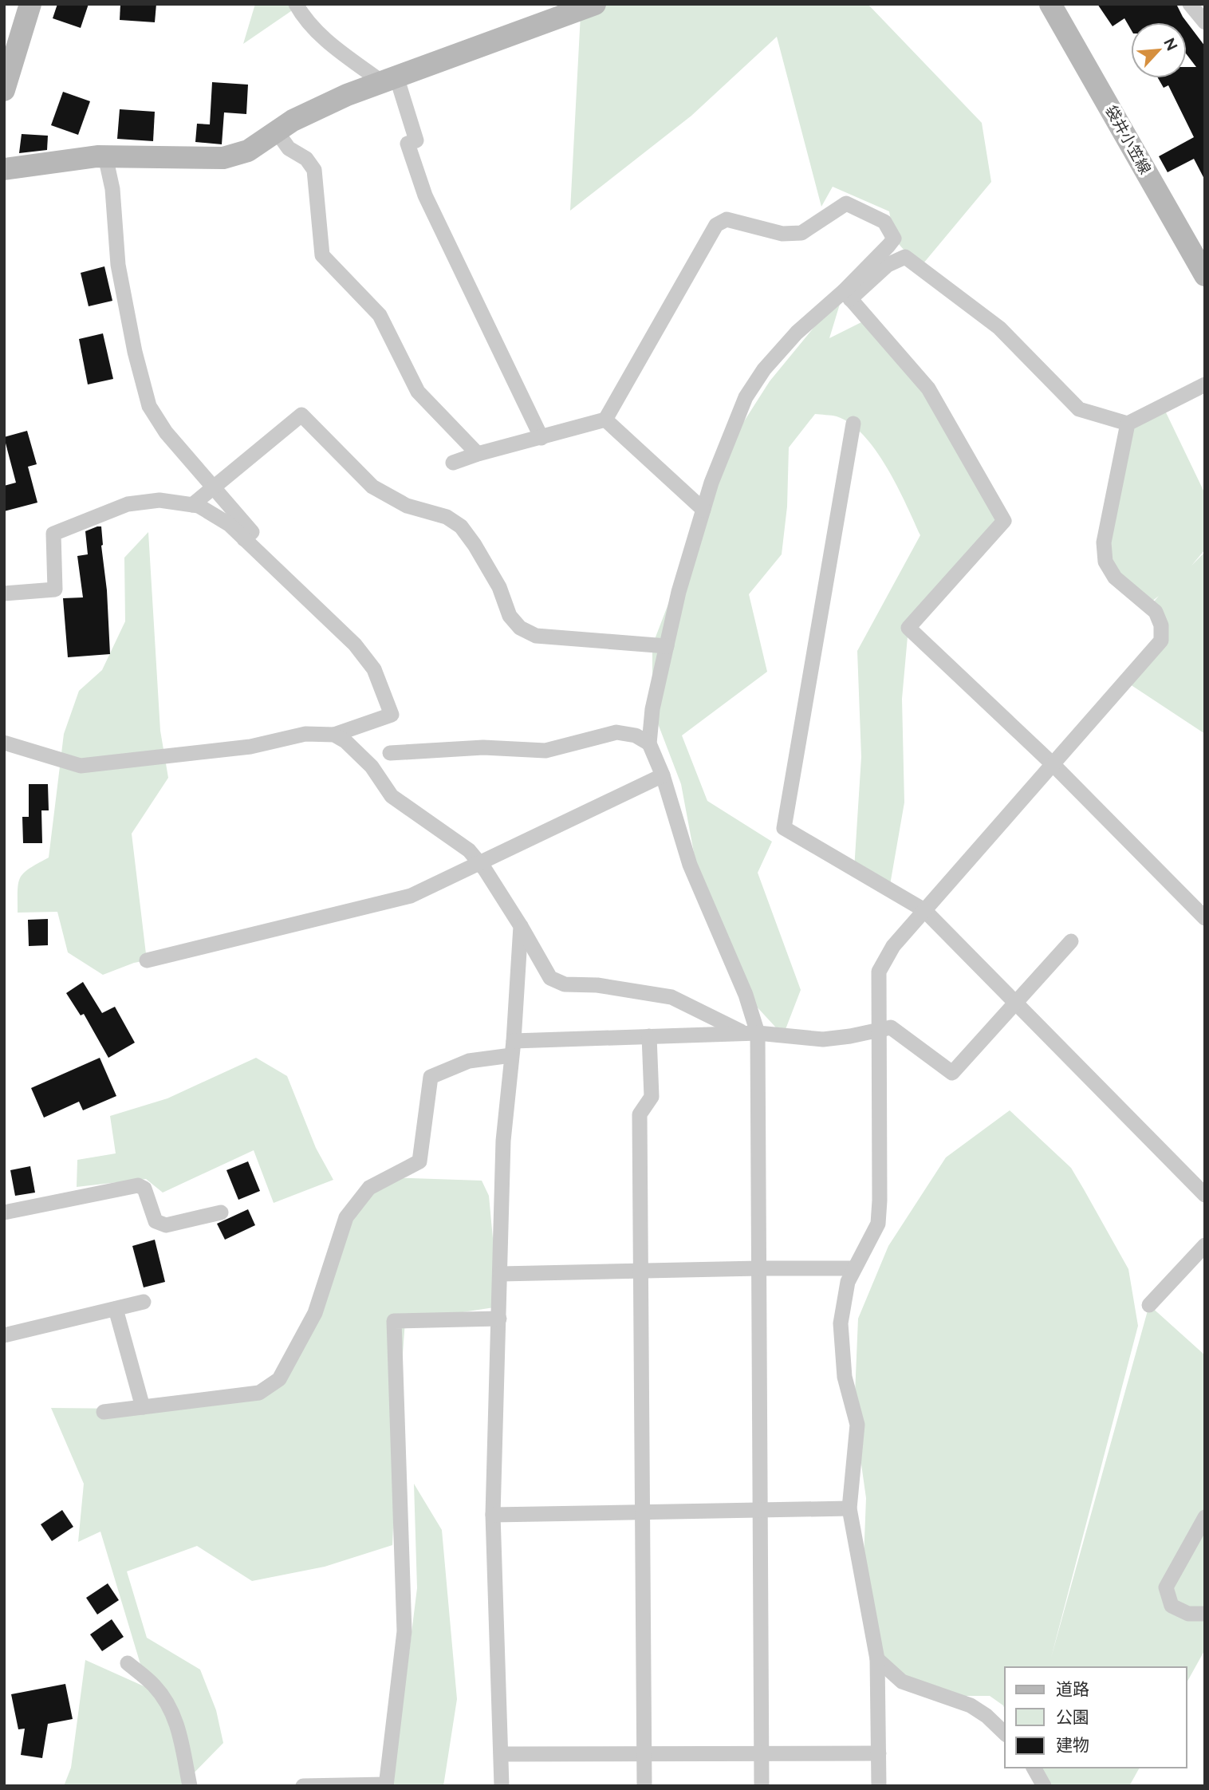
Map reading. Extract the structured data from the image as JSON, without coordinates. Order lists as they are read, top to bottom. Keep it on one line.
{"streets":{"street":["袋井小笠線"]},"legend":["道路","公園","建物"],"north":"top right"}
